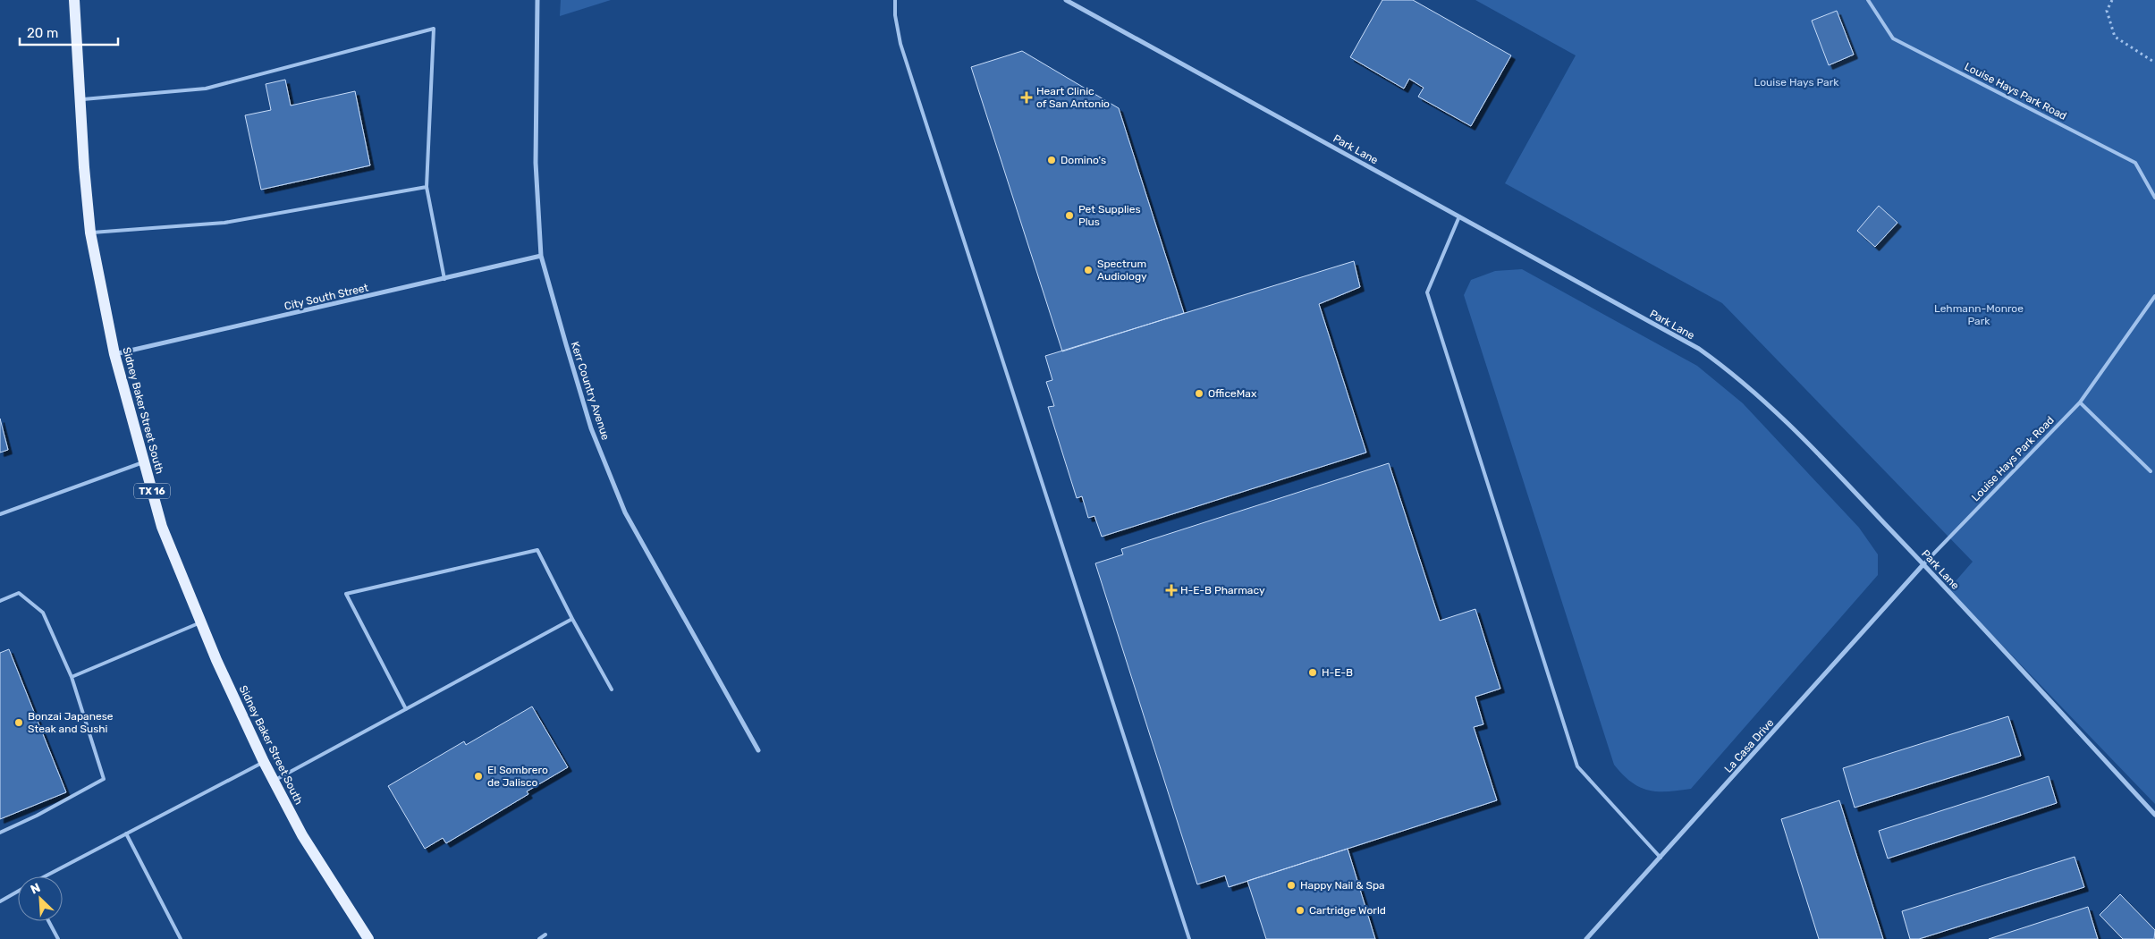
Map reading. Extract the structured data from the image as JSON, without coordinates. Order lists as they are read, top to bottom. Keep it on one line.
{"streets":{"main road":["Sidney Baker Street South","TX 16"],"street":["Park Lane","City South Street","Kerr Country Avenue","La Casa Drive"],"lane":["Louise Hays Park Road"]},"crossings":[["Louise Hays Park Road","Park Lane"],["Louise Hays Park Road","La Casa Drive"],["Park Lane","La Casa Drive"],["City South Street","Kerr Country Avenue"],["City South Street","Sidney Baker Street South"]],"parks":["Louise Hays Park","Lehmann-Monroe Park"],"places":{"health":["Heart Clinic of San Antonio","H-E-B Pharmacy"],"other":["Domino's","Pet Supplies Plus","Spectrum Audiology","OfficeMax","H-E-B","Bonzai Japanese Steak and Sushi","El Sombrero de Jalisco","Happy Nail & Spa","Cartridge World"]},"scale_bar":"20 m","north":"top left"}
